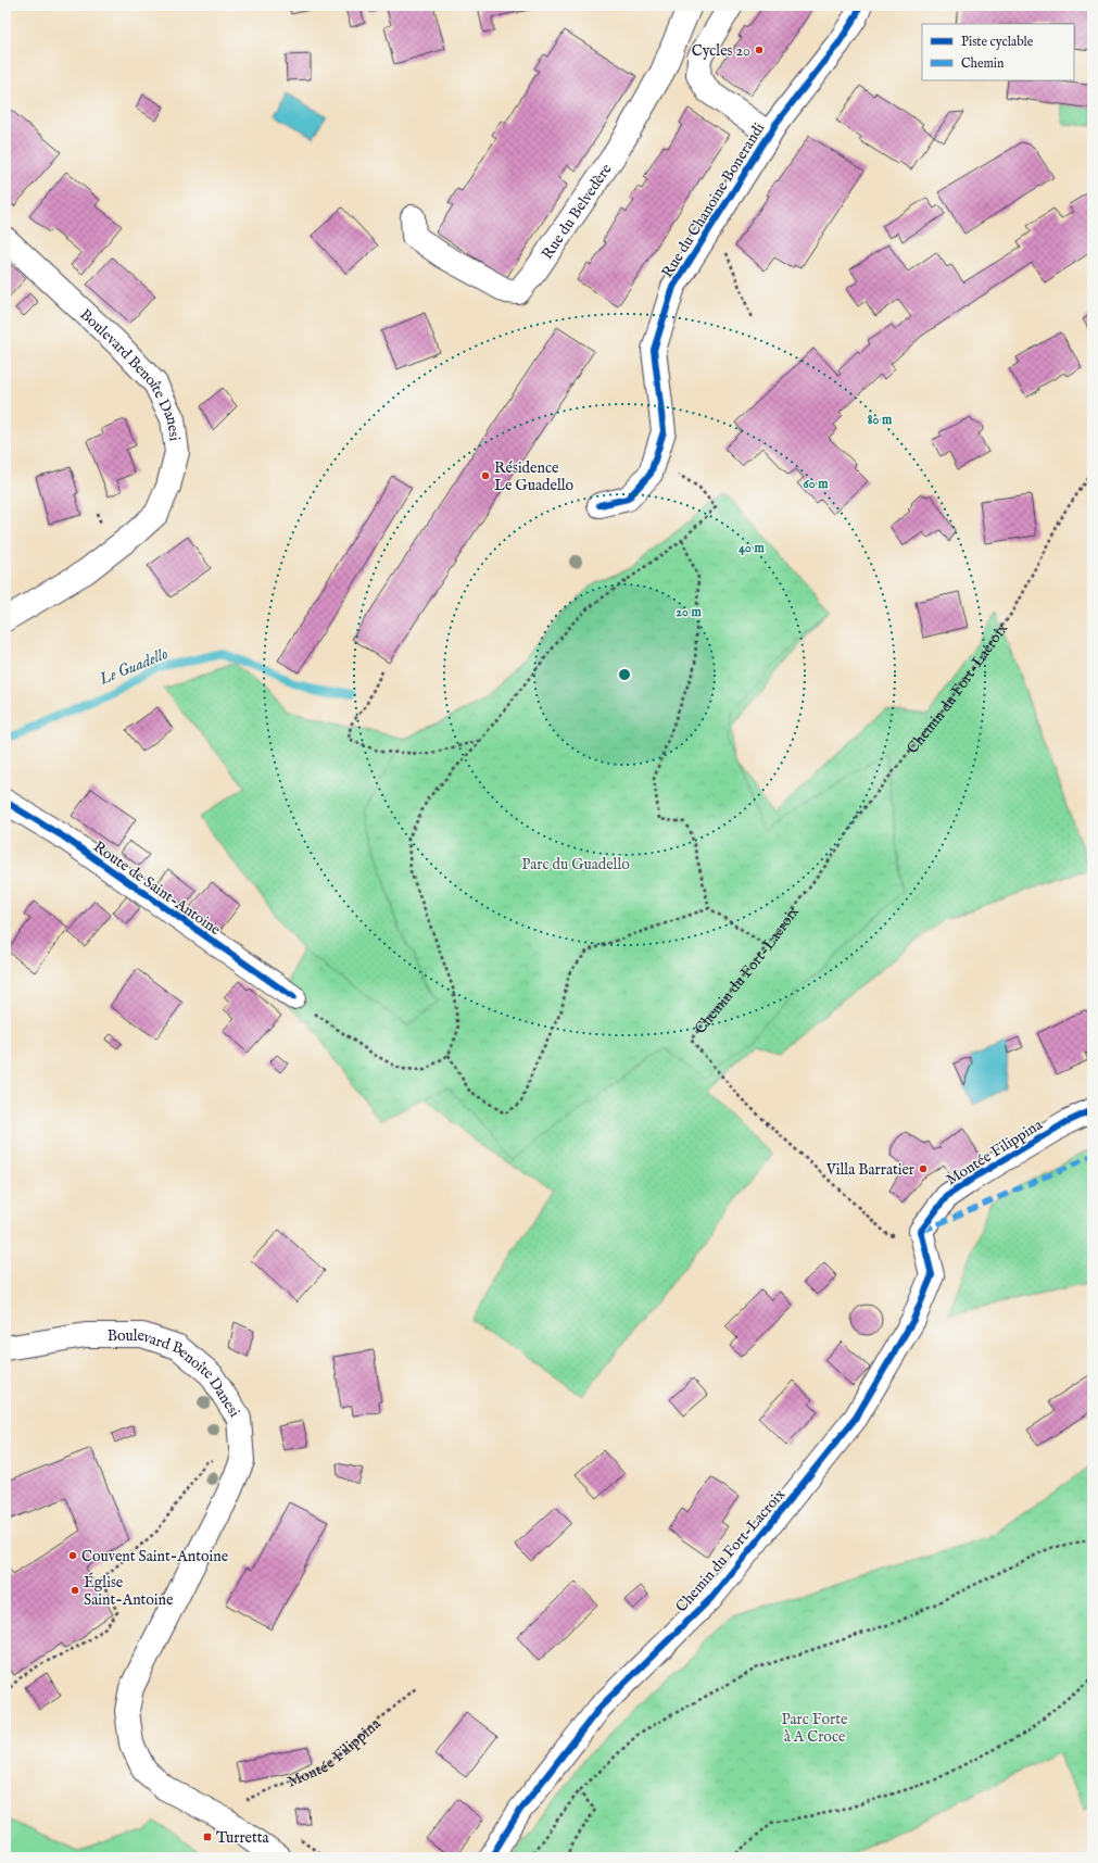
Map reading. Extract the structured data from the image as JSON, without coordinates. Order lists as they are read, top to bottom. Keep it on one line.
{"streets":{"street":["Rue du Chanoine Bonerandi","Rue du Belvedère","Boulevard Benoîte Danesi","Chemin du Fort-Lacroix","Route de Saint-Antoine","Montée Filippina"]},"crossings":[["Chemin du Fort-Lacroix","Montée Filippina"]],"water":["Le Guadello"],"parks":["Parc du Guadello","Parc Forte à A Croce"],"places":{"other":["Cycles 20","Résidence Le Guadello","Villa Barratier","Couvent Saint-Antoine","Église Saint-Antoine"],"transit":["Turretta"]},"legend":["Piste cyclable","Chemin"],"rings":["80 m","60 m","40 m","20 m"]}
